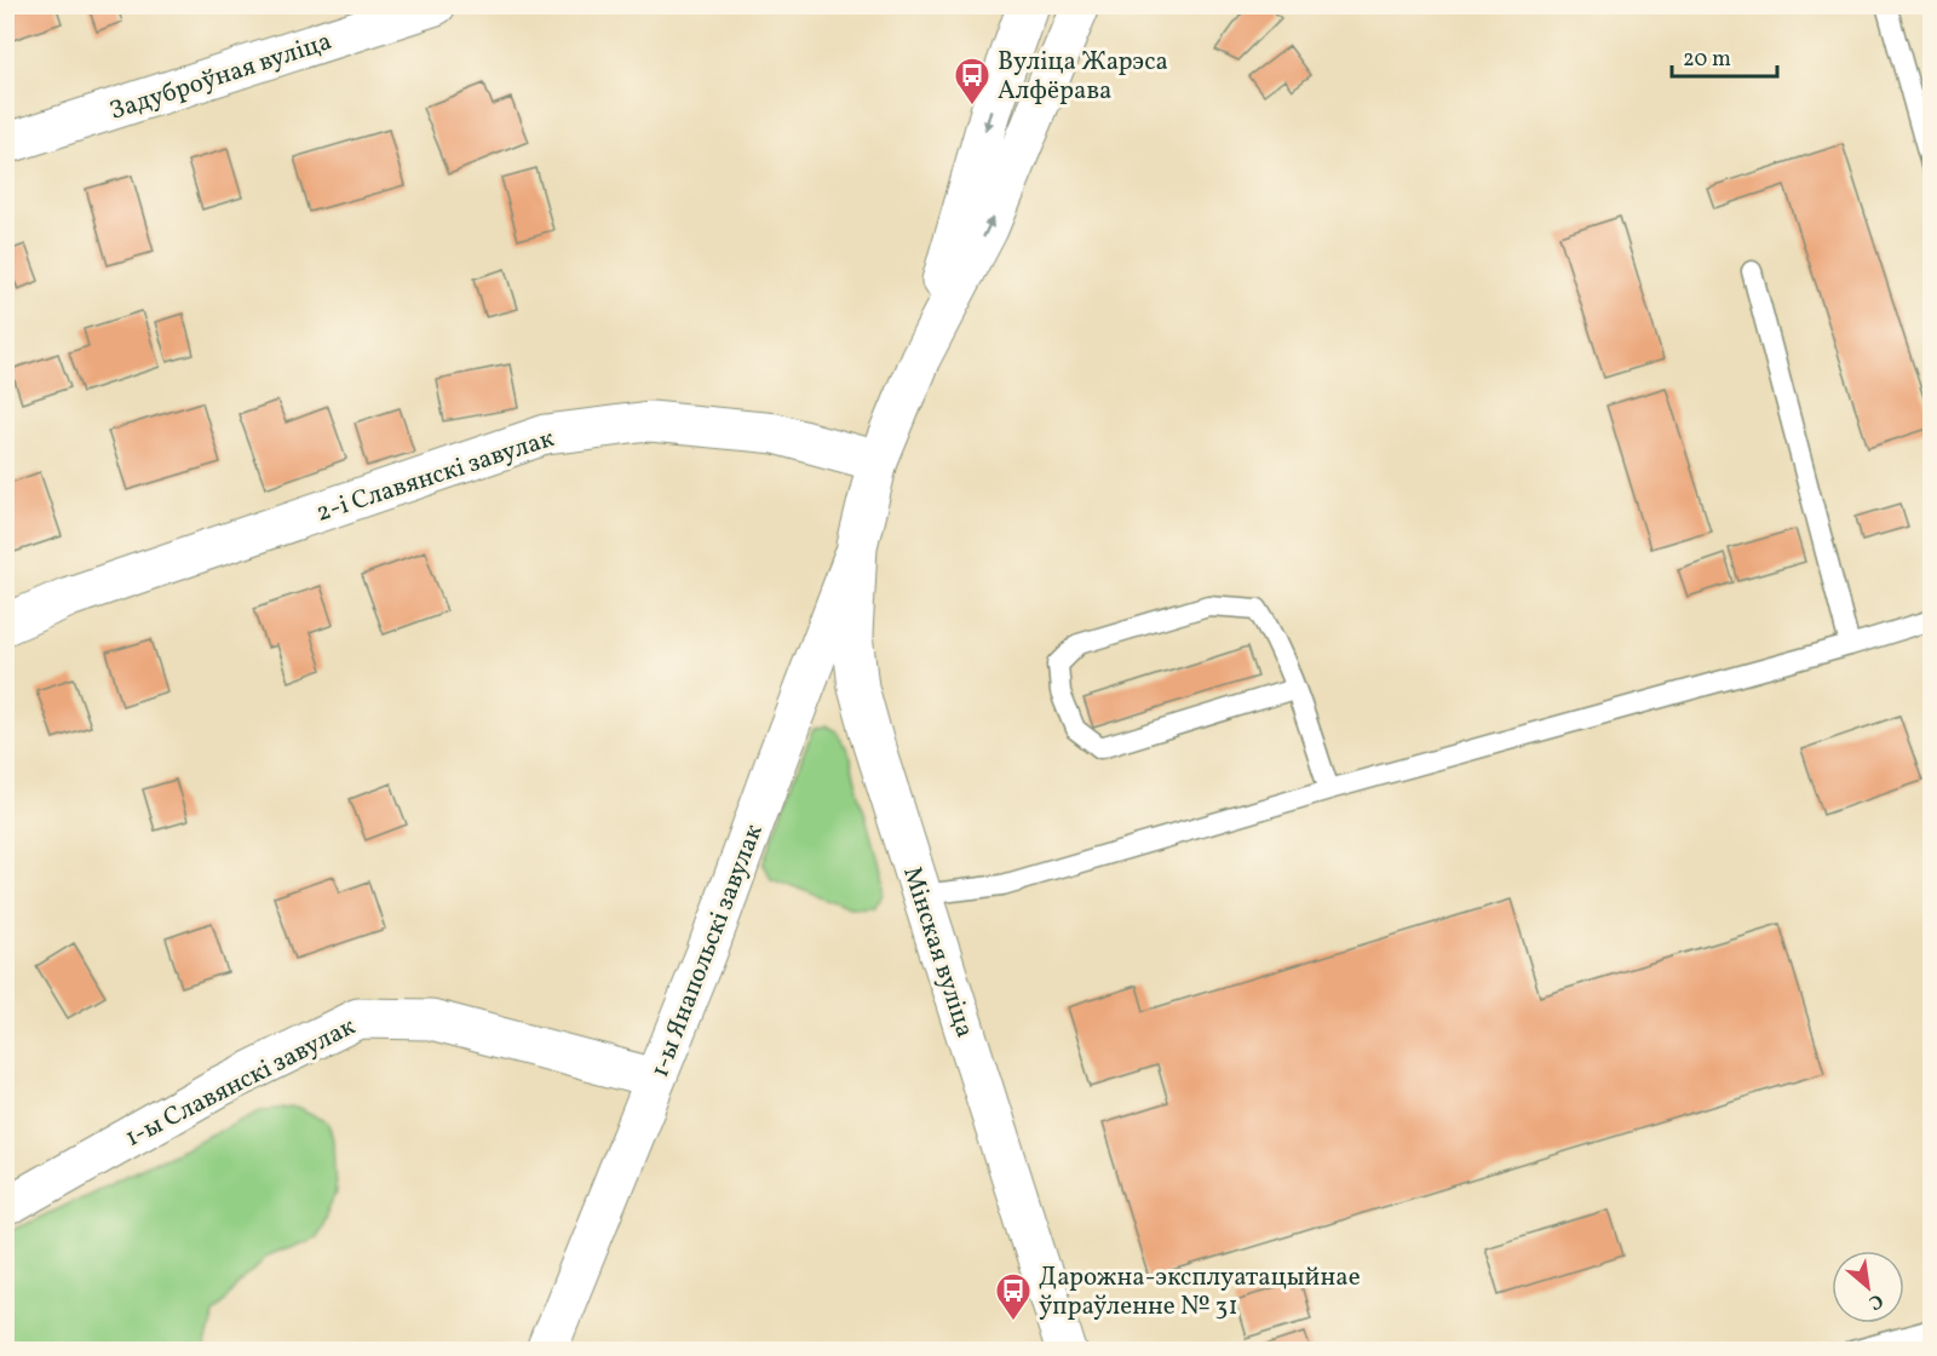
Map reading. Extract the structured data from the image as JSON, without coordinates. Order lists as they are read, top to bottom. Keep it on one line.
{"streets":{"street":["Задуброўная вуліца","2-і Славянскі завулак","1-ы Янапольскі завулак","Мінская вуліца","1-ы Славянскі завулак"]},"crossings":[["1-ы Янапольскі завулак","Мінская вуліца"],["1-ы Янапольскі завулак","1-ы Славянскі завулак"]],"places":{"bus stop":["Вуліца Жарэса Алфёрава","Дарожна-эксплуатацыйнае ўпраўленне № 31"]},"scale_bar":"20 m","north":"bottom right"}
